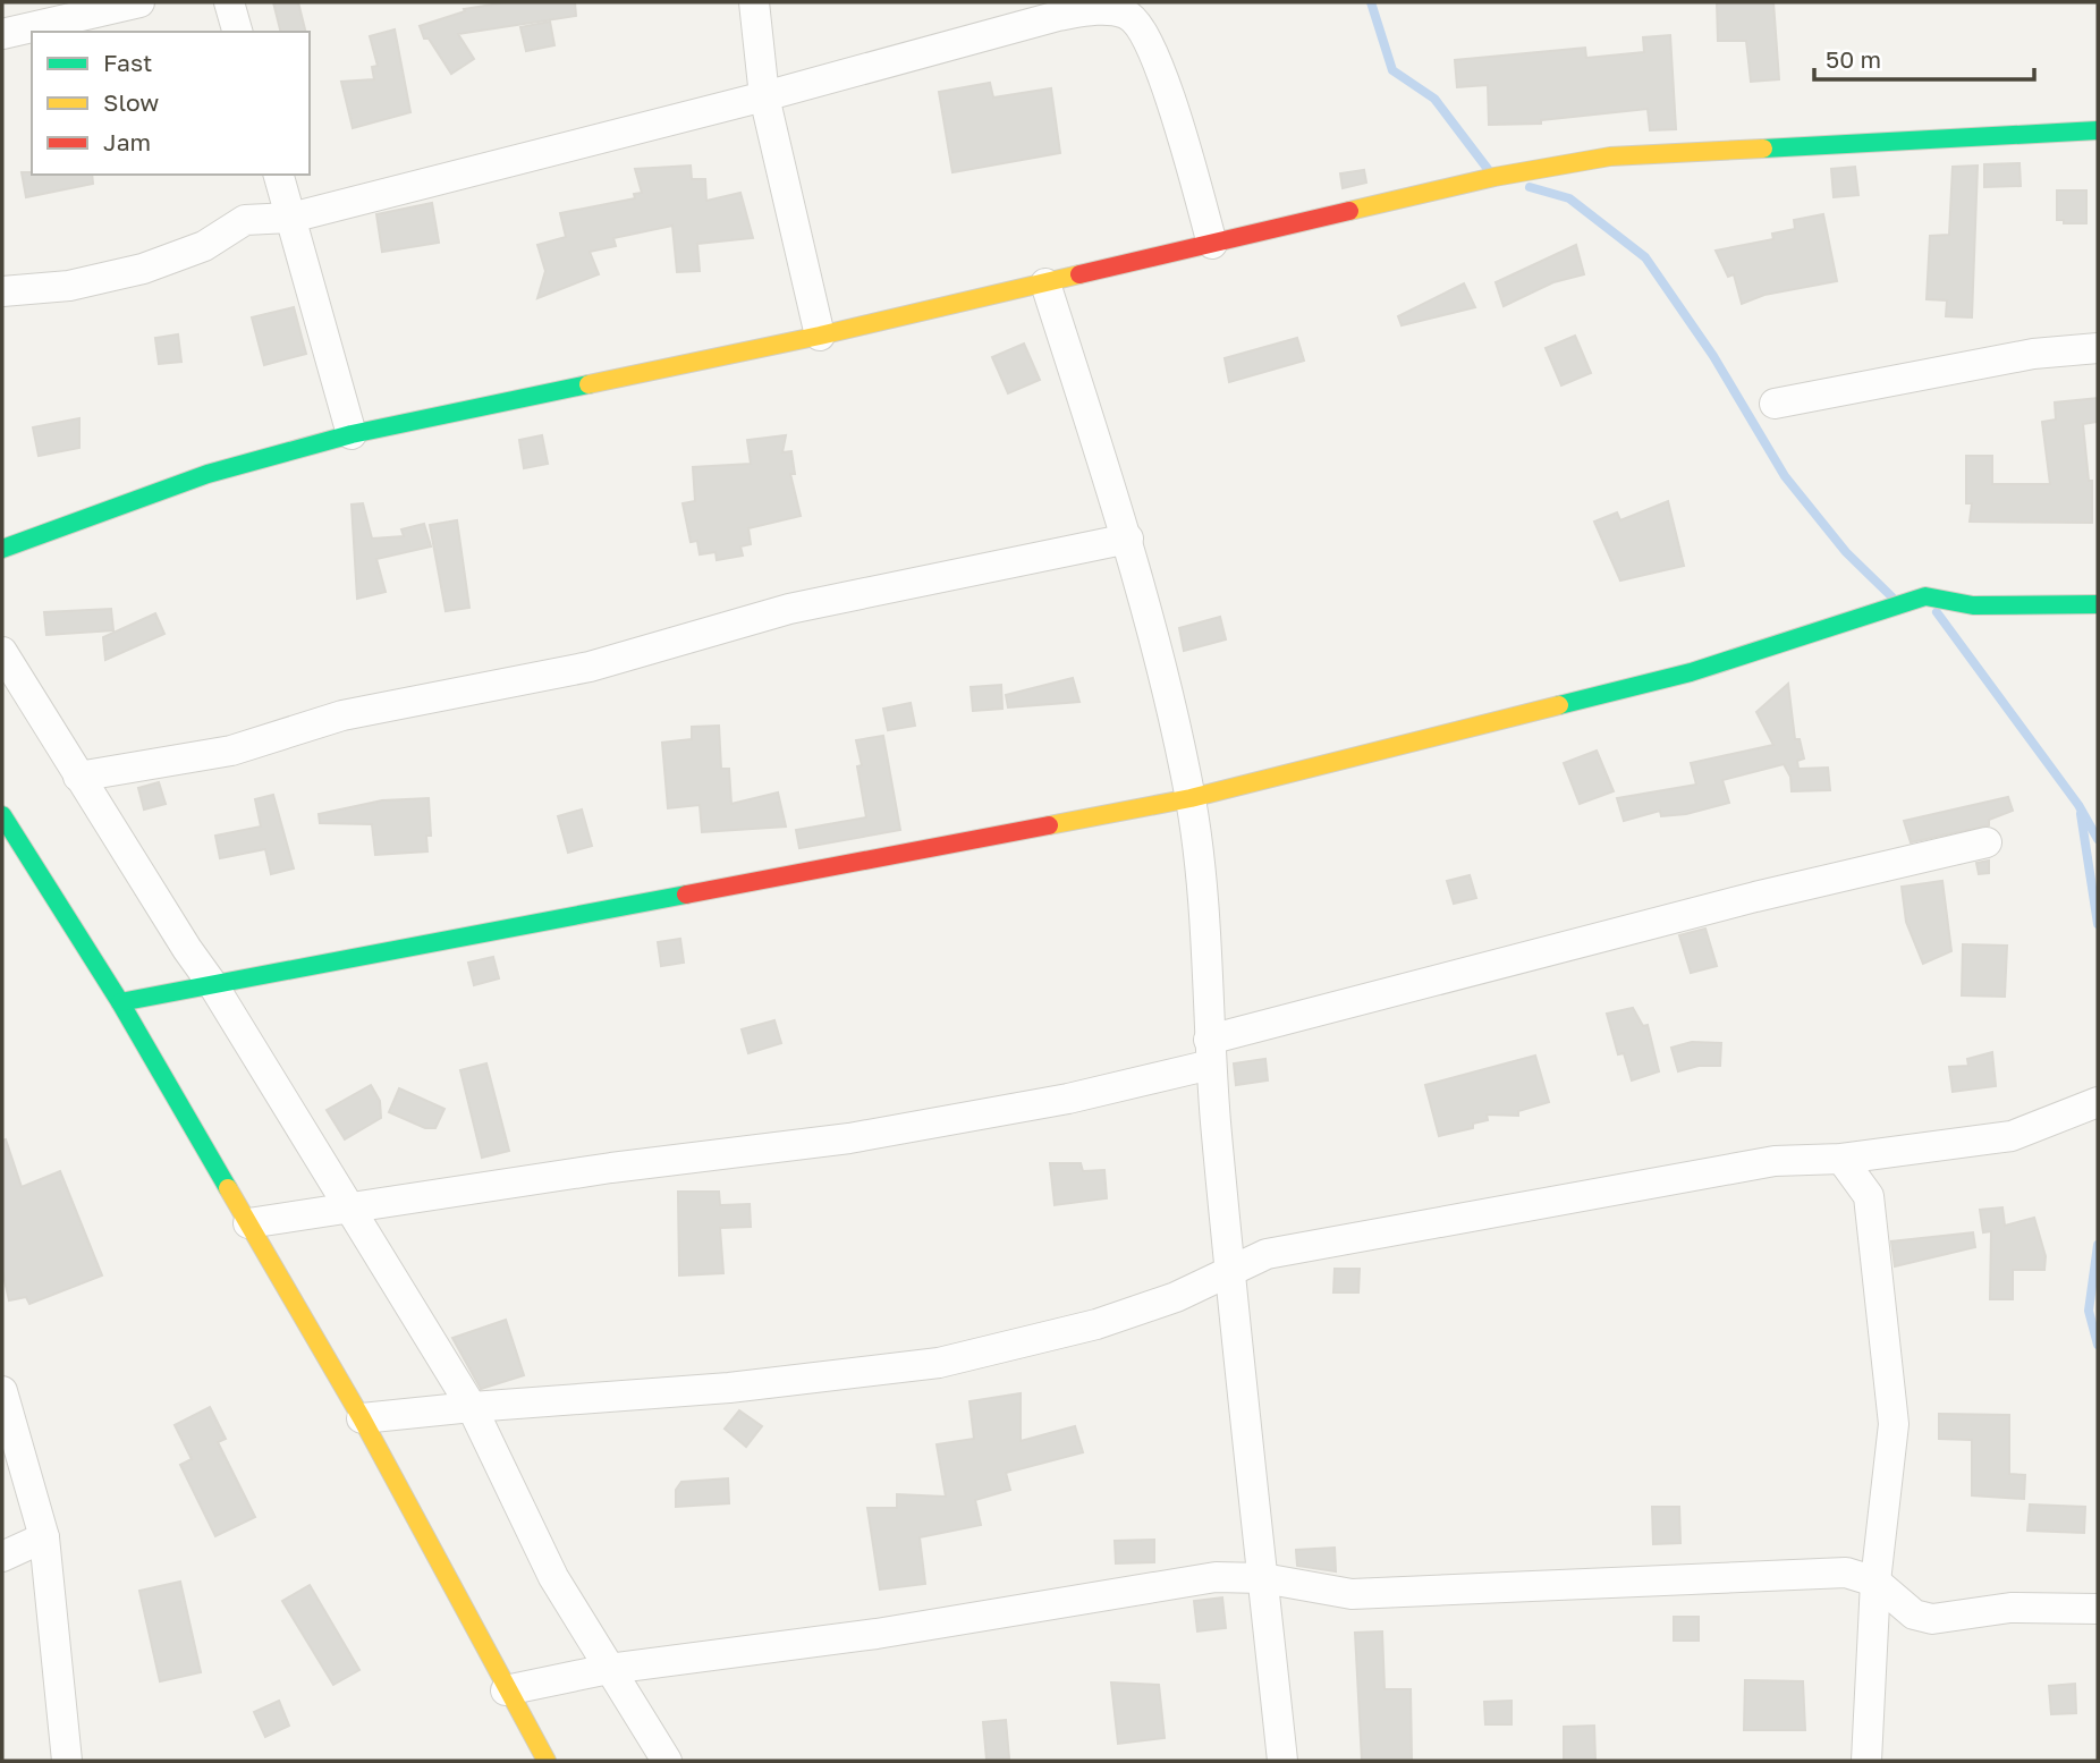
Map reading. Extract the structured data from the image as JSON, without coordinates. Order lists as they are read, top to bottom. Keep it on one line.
{"legend":["Fast","Slow","Jam"],"scale_bar":"50 m"}
